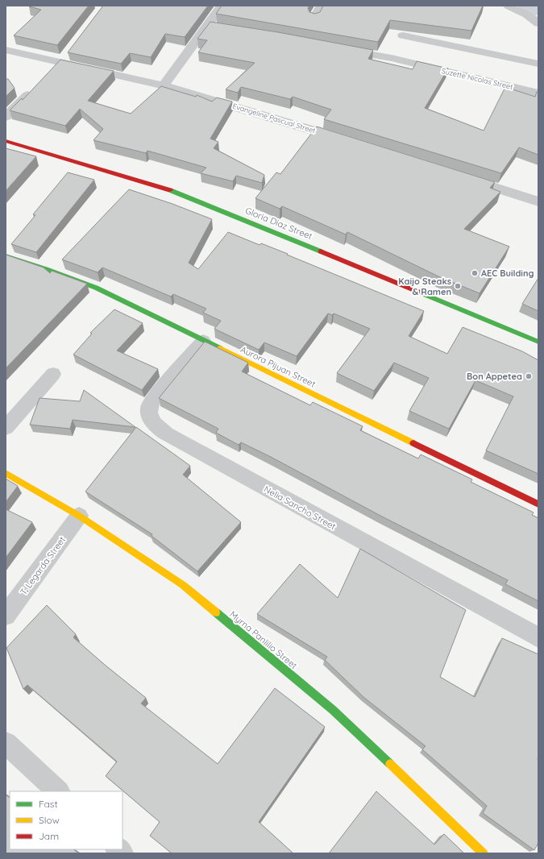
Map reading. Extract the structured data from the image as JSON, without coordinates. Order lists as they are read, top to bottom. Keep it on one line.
{"streets":{"street":["Suzette Nicolas Street","Evangeline Pascual Street","Gloria Diaz Street","Aurora Pijuan Street","Nelia Sancho Street","T. Legarda Street","Myrna Panlilio Street"]},"crossings":[["Aurora Pijuan Street","Nelia Sancho Street"],["T. Legarda Street","Myrna Panlilio Street"]],"places":["AEC Building","Kaijo Steaks & Ramen","Bon Appetea"],"legend":["Fast","Slow","Jam"]}
